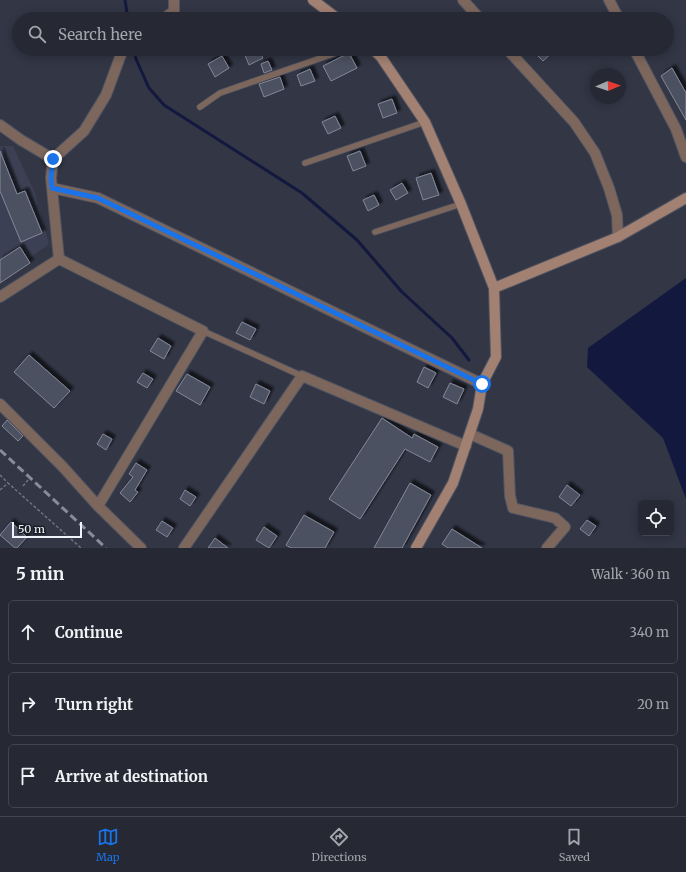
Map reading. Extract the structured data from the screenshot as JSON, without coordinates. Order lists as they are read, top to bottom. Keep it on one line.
{"scale_bar":"50 m","north":"right","page":{"search":"Search here","scale":"50 m","heading":["5 min","Walk · 360 m"],"list":[["Continue","340 m"],["Turn right","20 m"],"Arrive at destination"],"nav":["Map","Directions","Saved"]}}
